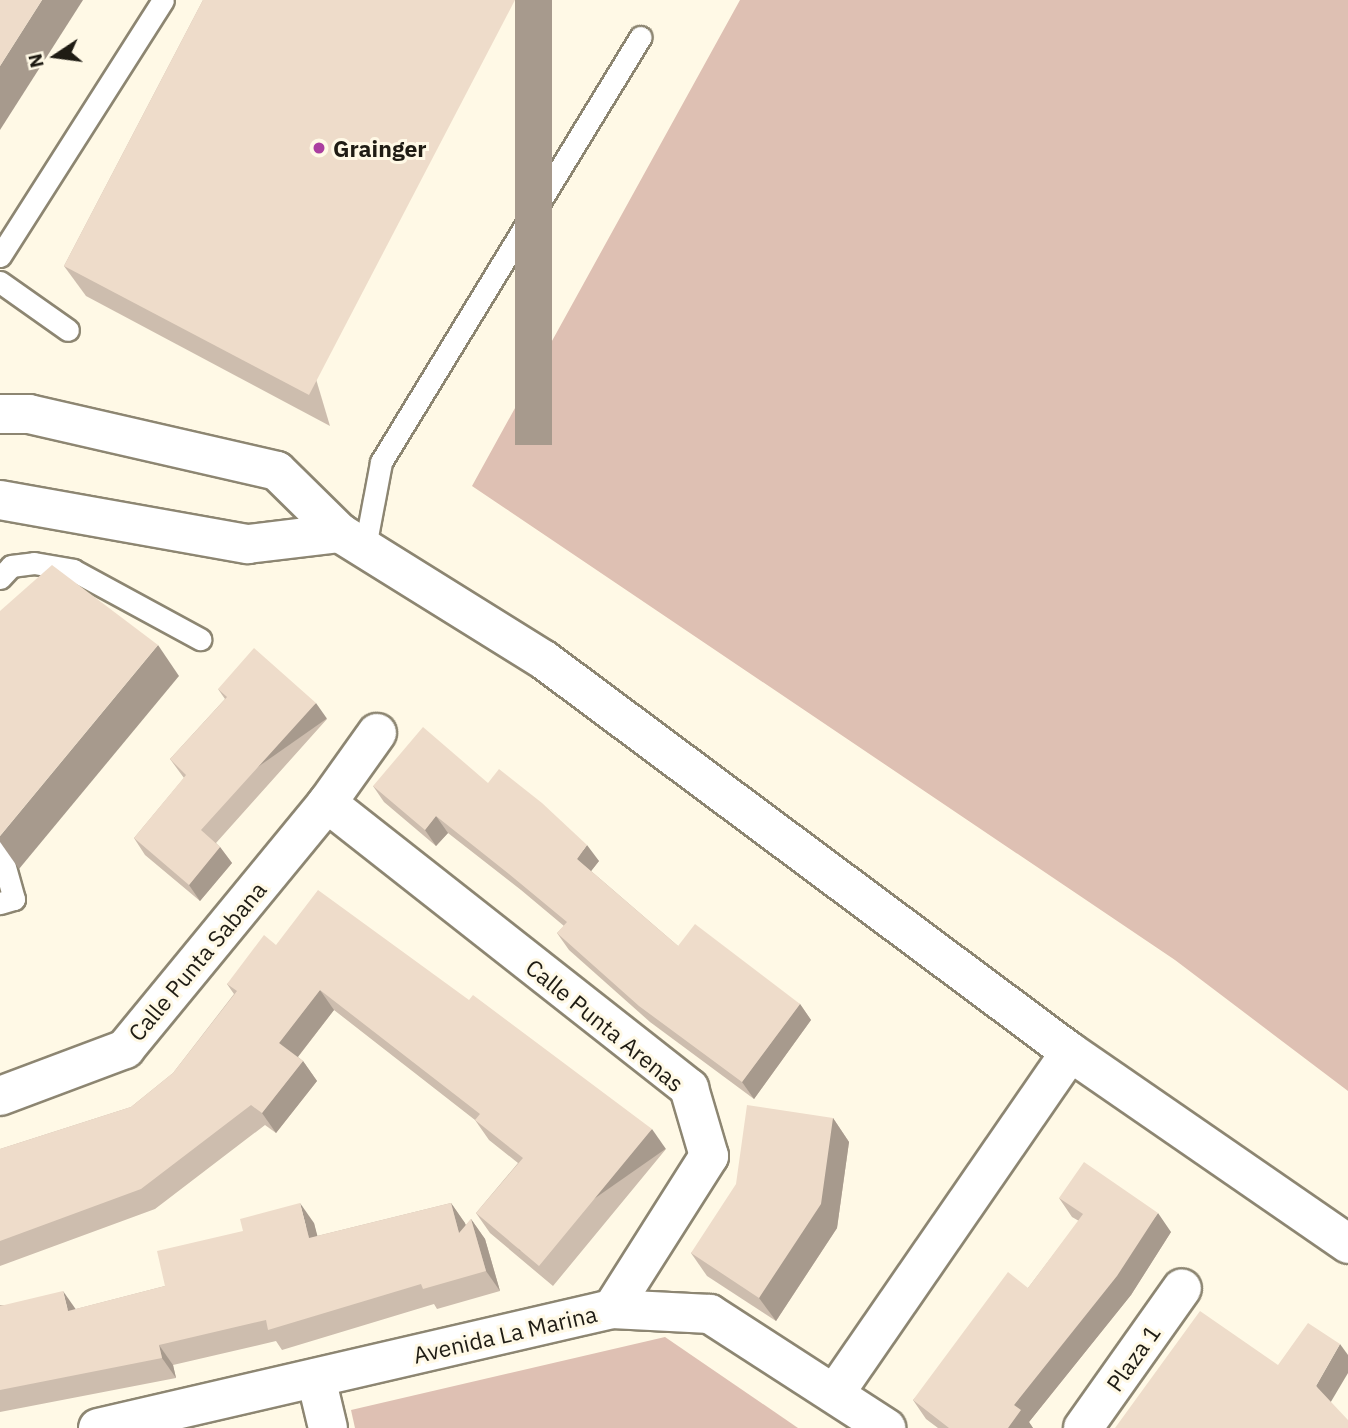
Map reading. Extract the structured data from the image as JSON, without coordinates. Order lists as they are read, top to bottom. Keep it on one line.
{"streets":{"street":["Calle Punta Sabana","Calle Punta Arenas","Avenida La Marina","Plaza 1"]},"crossings":[["Calle Punta Sabana","Calle Punta Arenas"],["Calle Punta Arenas","Avenida La Marina"]],"places":["Grainger"],"north":"left"}
